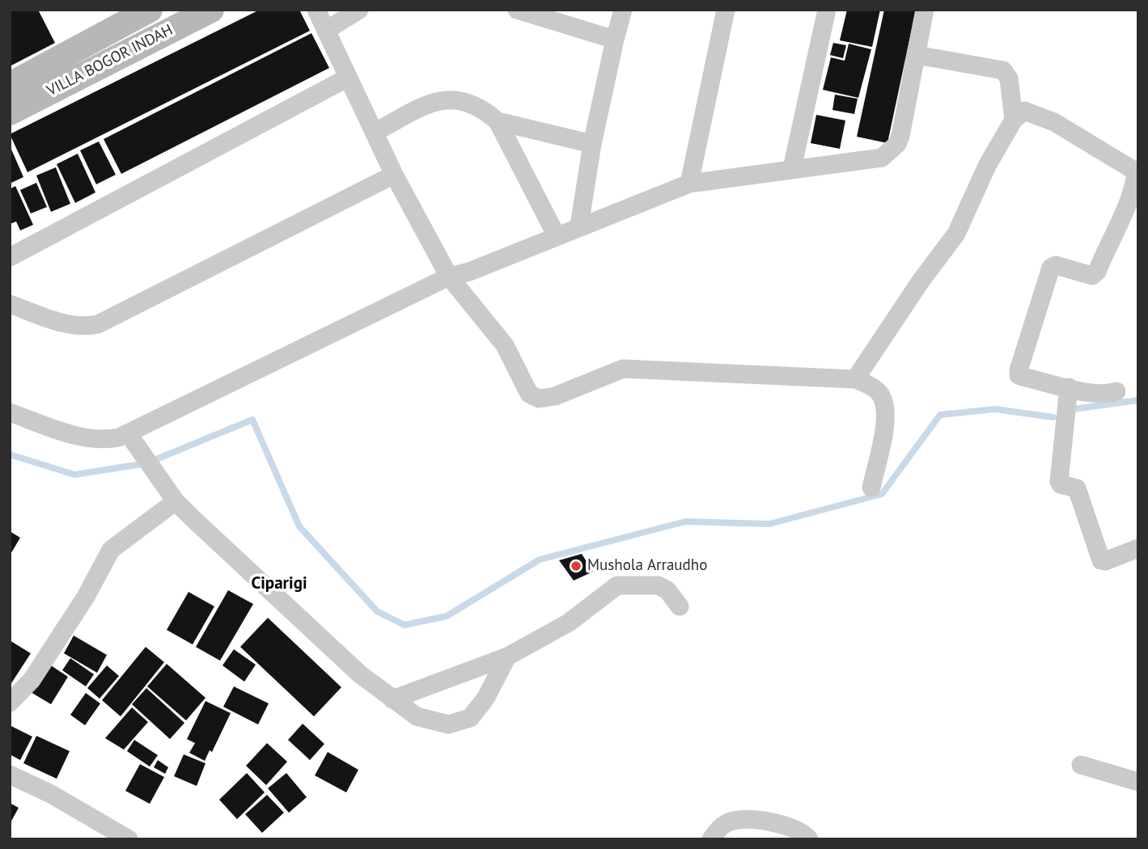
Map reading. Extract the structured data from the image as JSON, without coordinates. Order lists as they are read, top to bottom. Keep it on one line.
{"streets":{"street":["VILLA BOGOR INDAH"]},"districts":["Ciparigi"],"places":["Mushola Arraudho"]}
